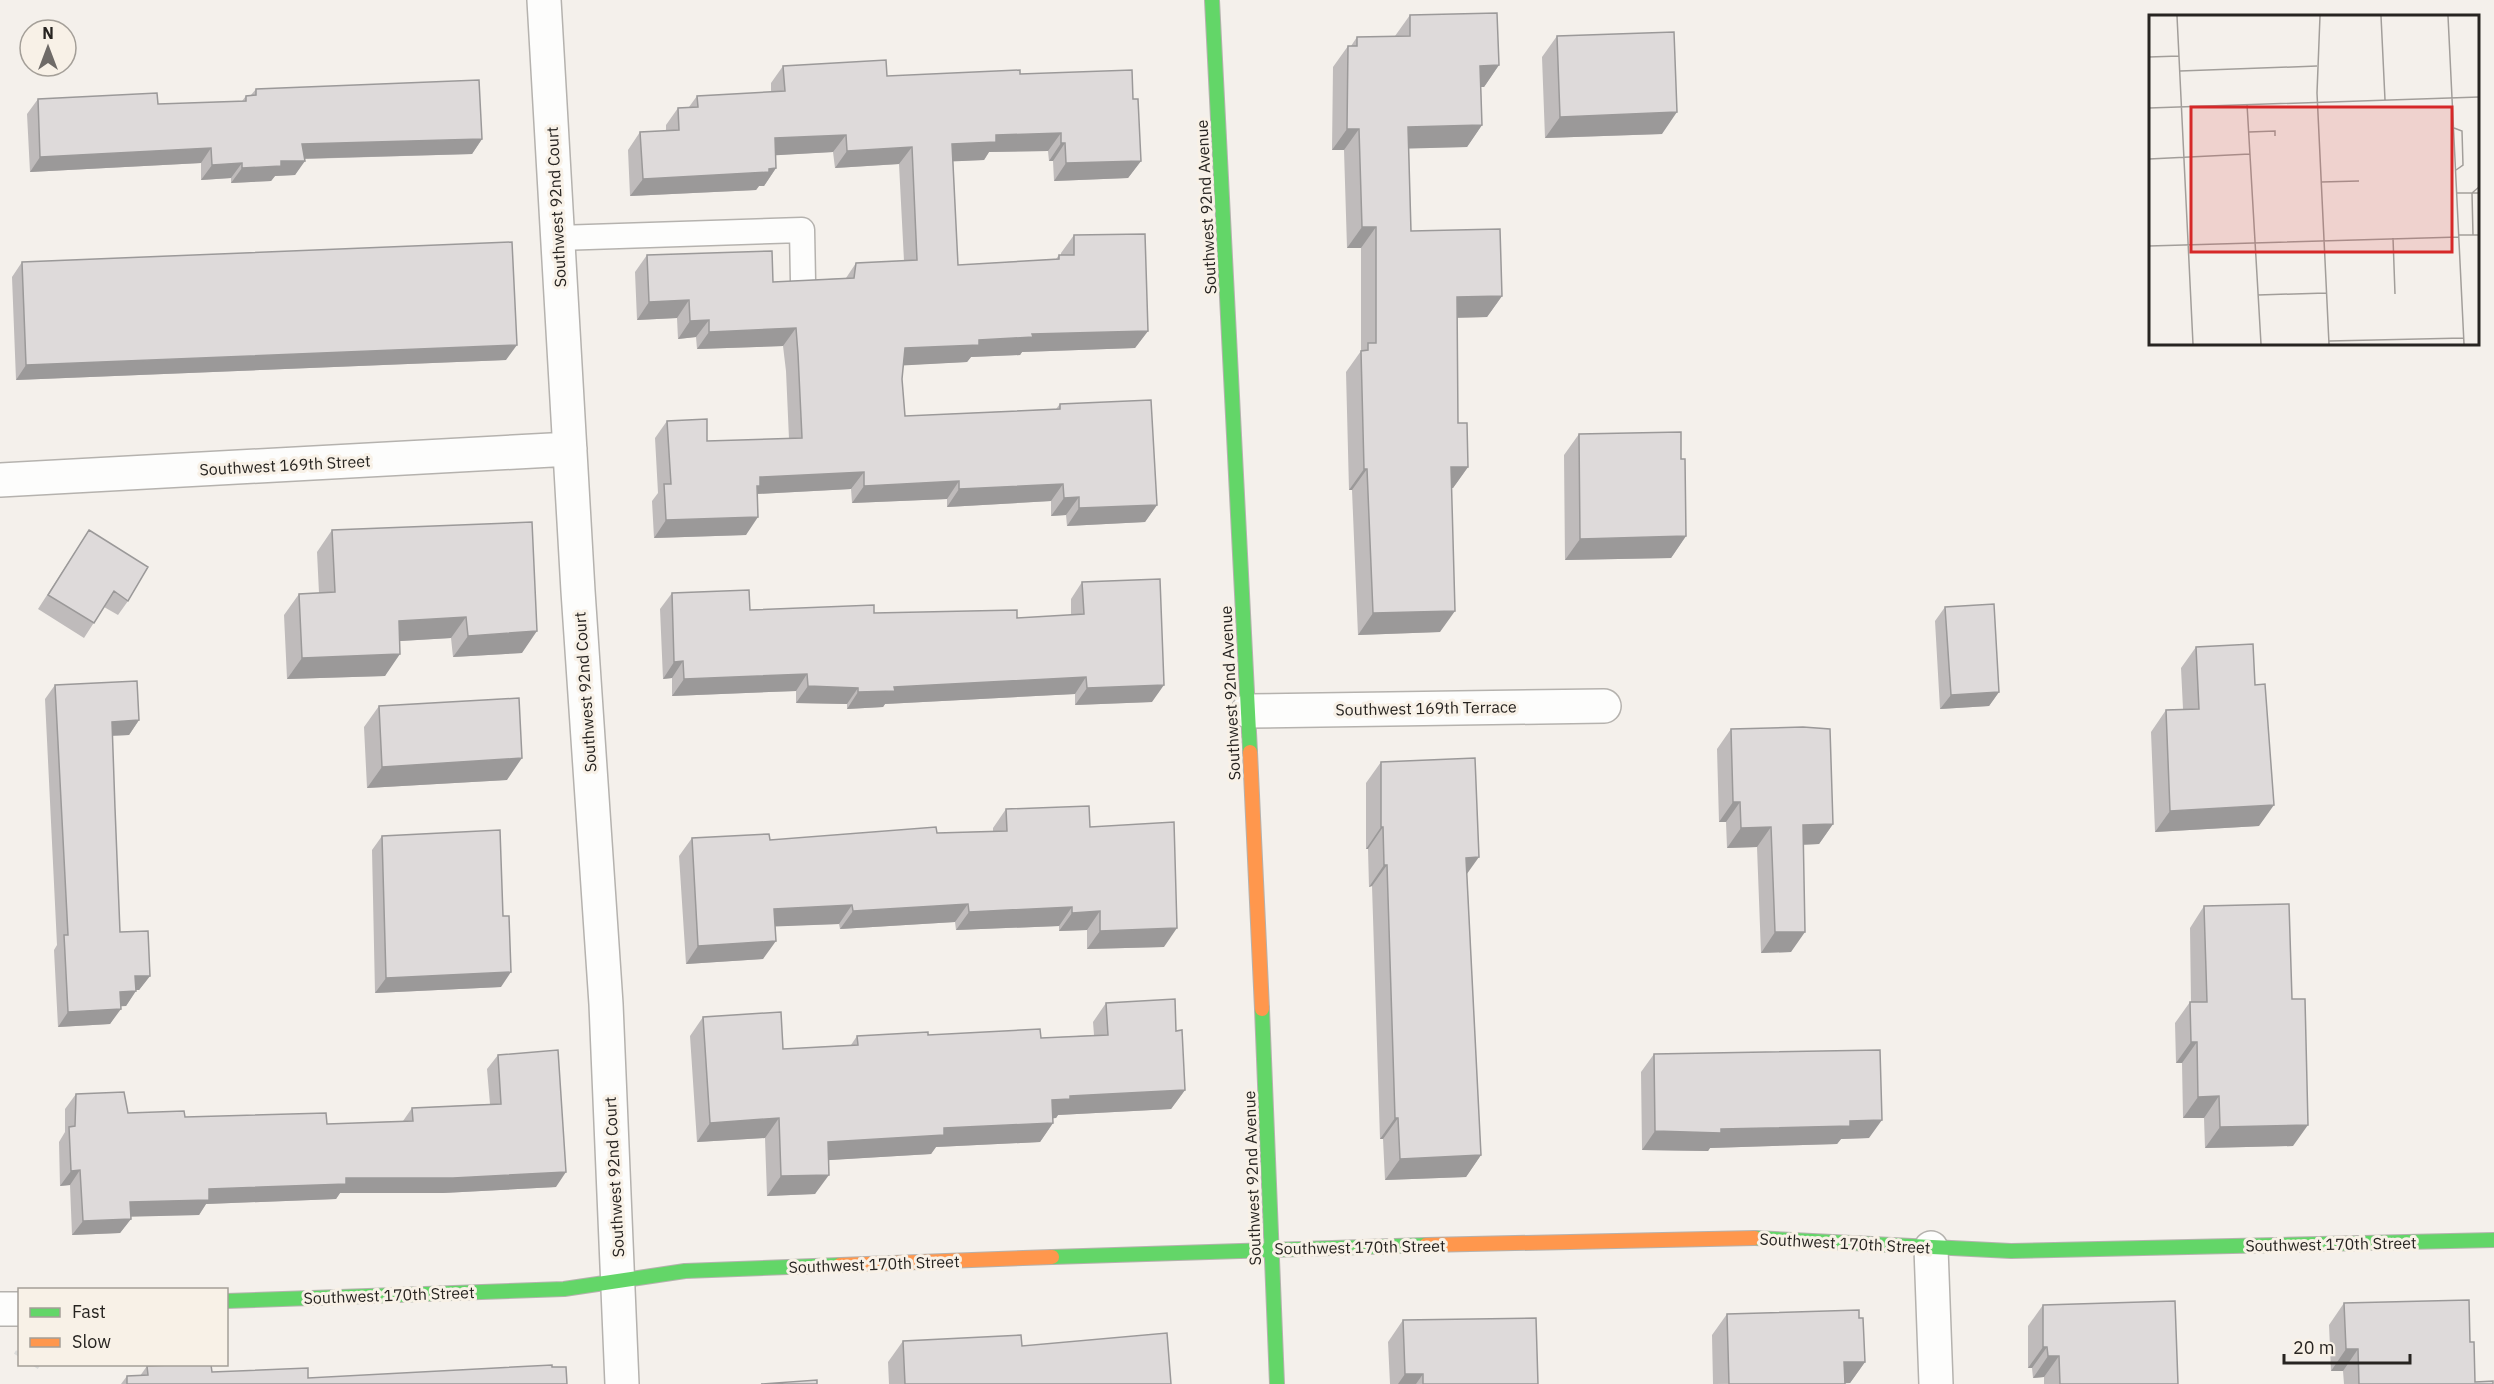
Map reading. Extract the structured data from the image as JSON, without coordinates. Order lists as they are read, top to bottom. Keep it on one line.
{"streets":{"street":["Southwest 92nd Court","Southwest 92nd Avenue","Southwest 169th Street","Southwest 169th Terrace","Southwest 170th Street"]},"crossings":[["Southwest 92nd Court","Southwest 169th Street"],["Southwest 92nd Court","Southwest 170th Street"],["Southwest 92nd Avenue","Southwest 169th Terrace"],["Southwest 92nd Avenue","Southwest 170th Street"]],"legend":["Fast","Slow"],"scale_bar":"20 m","north":"top"}
